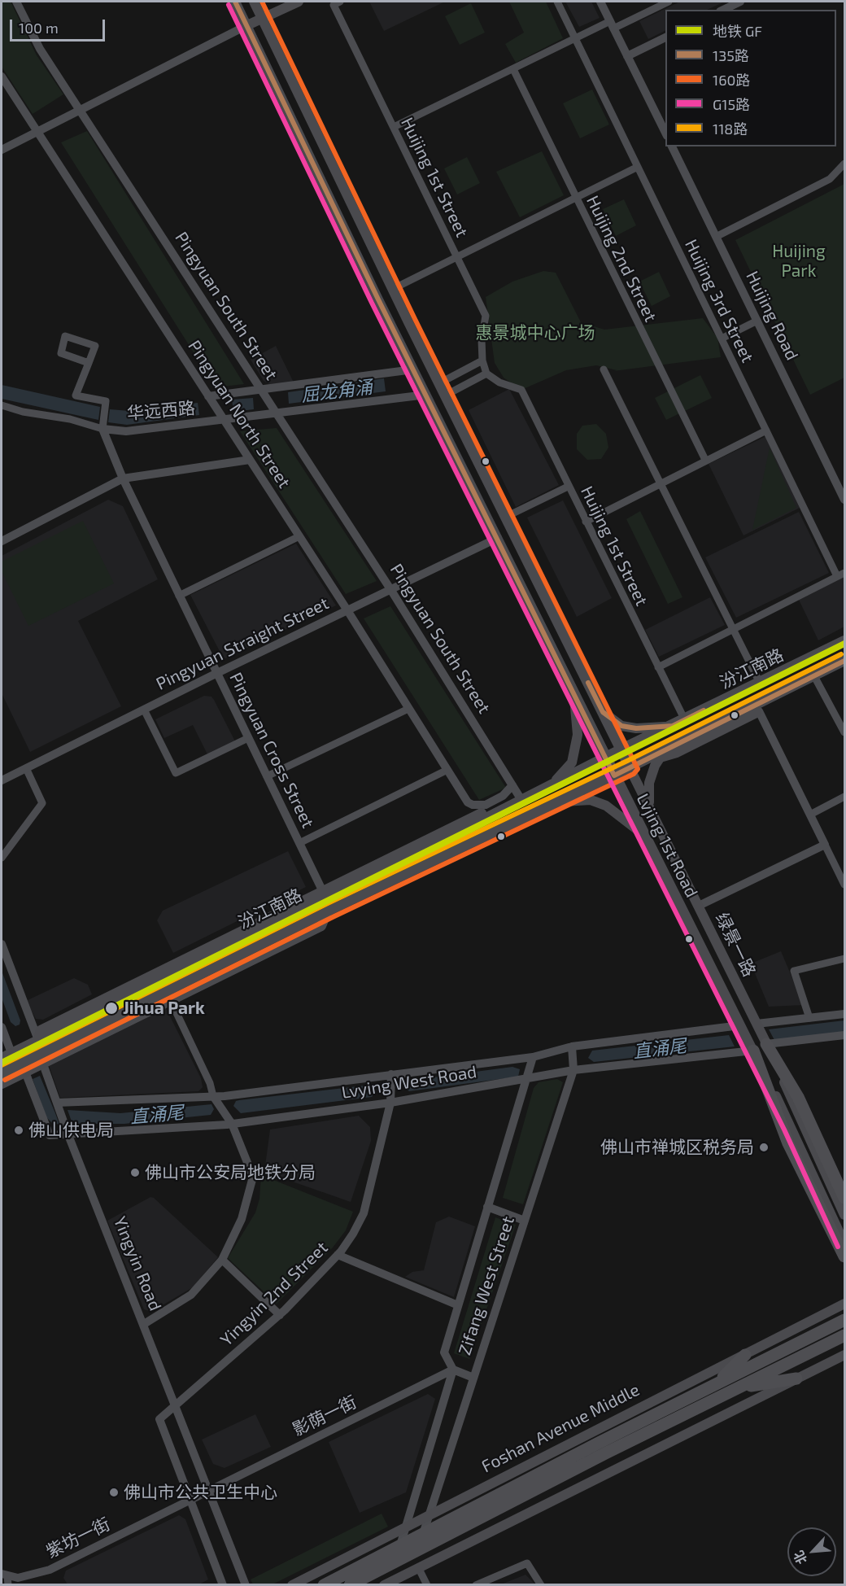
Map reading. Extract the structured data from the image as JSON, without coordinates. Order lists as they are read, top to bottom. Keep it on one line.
{"streets":{"highway":["Foshan Avenue Middle"],"main road":["汾江南路","Lvjing 1st Road","绿景一路"],"street":["Huijing 1st Street","Huijing 2nd Street","Huijing 3rd Street","Pingyuan South Street","Huijing Road","华远西路","Pingyuan North Street","Pingyuan Straight Street","Pingyuan Cross Street","Lvying West Road","Yingyin Road","Zifang West Street","Yingyin 2nd Street","影荫一街","紫坊一街"]},"crossings":[["Pingyuan South Street","华远西路"],["Pingyuan South Street","Pingyuan Straight Street"],["Pingyuan South Street","汾江南路"],["华远西路","Pingyuan North Street"],["华远西路","Pingyuan Cross Street"],["华远西路","Lvjing 1st Road"],["Pingyuan North Street","Pingyuan Straight Street"],["Pingyuan Straight Street","Pingyuan Cross Street"],["Pingyuan Straight Street","Lvjing 1st Road"],["汾江南路","Pingyuan Cross Street"],["汾江南路","Lvjing 1st Road"],["汾江南路","绿景一路"],["Lvjing 1st Road","Lvying West Road"],["Lvying West Road","Yingyin Road"],["Lvying West Road","Zifang West Street"],["Lvying West Road","Yingyin 2nd Street"],["Yingyin Road","Yingyin 2nd Street"],["Yingyin Road","影荫一街"],["Zifang West Street","影荫一街"],["Zifang West Street","Foshan Avenue Middle"],["影荫一街","紫坊一街"]],"water":["屈龙角涌","直涌尾"],"parks":["Huijing Park","惠景城中心广场"],"places":["Jihua Park","佛山供电局","佛山市禅城区税务局","佛山市公安局地铁分局","佛山市公共卫生中心"],"lines":["transit line 135路","transit line 160路","transit line G15路","metro line GF","transit line 118路"],"legend":["地铁 GF","135路","160路","G15路","118路"],"scale_bar":"100 m","north":"bottom left"}
